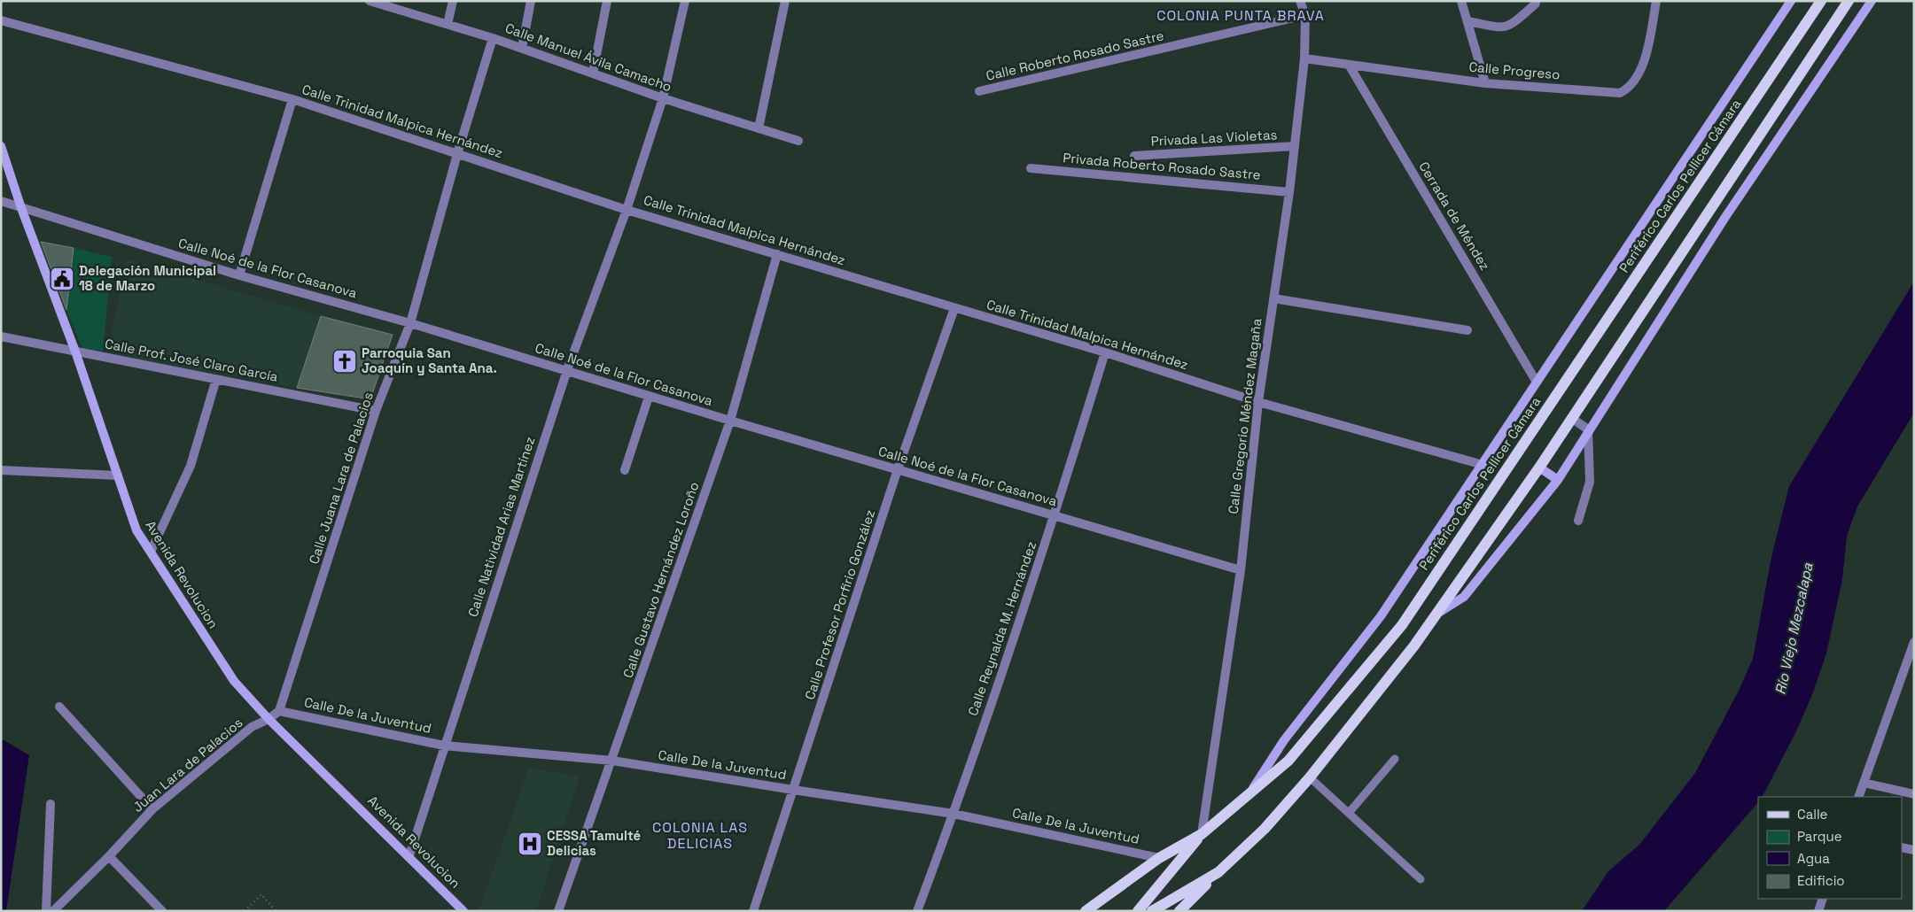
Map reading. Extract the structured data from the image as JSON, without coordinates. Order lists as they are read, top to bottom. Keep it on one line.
{"streets":{"main road":["Periférico Carlos Pellicer Cámara"],"street":["Calle Roberto Rosado Sastre","Calle Manuel Ávila Camacho","Calle Progreso","Calle Trinidad Malpica Hernández","Privada Las Violetas","Privada Roberto Rosado Sastre","Cerrada de Méndez","Calle Noé de la Flor Casanova","Calle Prof. José Claro García","Calle Gregorio Méndez Magaña","Calle Juana Lara de Palacios","Calle Natividad Arias Martínez","Avenida Revolucion","Calle Gustavo Hernández Loroño","Calle Profesor Porfirio González","Calle Reynalda M. Hernández","Calle De la Juventud","Juan Lara de Palacios"]},"crossings":[["Calle Roberto Rosado Sastre","Calle Gregorio Méndez Magaña"],["Calle Manuel Ávila Camacho","Calle Juana Lara de Palacios"],["Calle Manuel Ávila Camacho","Calle Natividad Arias Martínez"],["Calle Progreso","Cerrada de Méndez"],["Calle Progreso","Calle Gregorio Méndez Magaña"],["Calle Trinidad Malpica Hernández","Calle Gregorio Méndez Magaña"],["Calle Trinidad Malpica Hernández","Calle Juana Lara de Palacios"],["Calle Trinidad Malpica Hernández","Calle Natividad Arias Martínez"],["Calle Trinidad Malpica Hernández","Calle Gustavo Hernández Loroño"],["Calle Trinidad Malpica Hernández","Calle Profesor Porfirio González"],["Calle Trinidad Malpica Hernández","Calle Reynalda M. Hernández"],["Privada Las Violetas","Calle Gregorio Méndez Magaña"],["Privada Roberto Rosado Sastre","Calle Gregorio Méndez Magaña"],["Periférico Carlos Pellicer Cámara","Calle Gregorio Méndez Magaña"],["Periférico Carlos Pellicer Cámara","Calle De la Juventud"],["Calle Noé de la Flor Casanova","Calle Gregorio Méndez Magaña"],["Calle Noé de la Flor Casanova","Calle Juana Lara de Palacios"],["Calle Noé de la Flor Casanova","Calle Natividad Arias Martínez"],["Calle Noé de la Flor Casanova","Avenida Revolucion"],["Calle Noé de la Flor Casanova","Calle Gustavo Hernández Loroño"],["Calle Noé de la Flor Casanova","Calle Profesor Porfirio González"],["Calle Noé de la Flor Casanova","Calle Reynalda M. Hernández"],["Calle Prof. José Claro García","Calle Juana Lara de Palacios"],["Calle Prof. José Claro García","Avenida Revolucion"],["Calle Juana Lara de Palacios","Calle De la Juventud"],["Calle Natividad Arias Martínez","Avenida Revolucion"],["Calle Natividad Arias Martínez","Calle De la Juventud"],["Avenida Revolucion","Juan Lara de Palacios"],["Calle Gustavo Hernández Loroño","Calle De la Juventud"],["Calle Profesor Porfirio González","Calle De la Juventud"],["Calle Reynalda M. Hernández","Calle De la Juventud"]],"districts":["COLONIA PUNTA BRAVA","COLONIA LAS DELICIAS"],"water":["Río Viejo Mezcalapa"],"places":{"public building":["Delegación Municipal 18 de Marzo"],"church":["Parroquia San Joaquín y Santa Ana."],"hospital":["CESSA Tamulté Delicias"]},"legend":["Calle","Parque","Agua","Edificio"]}
